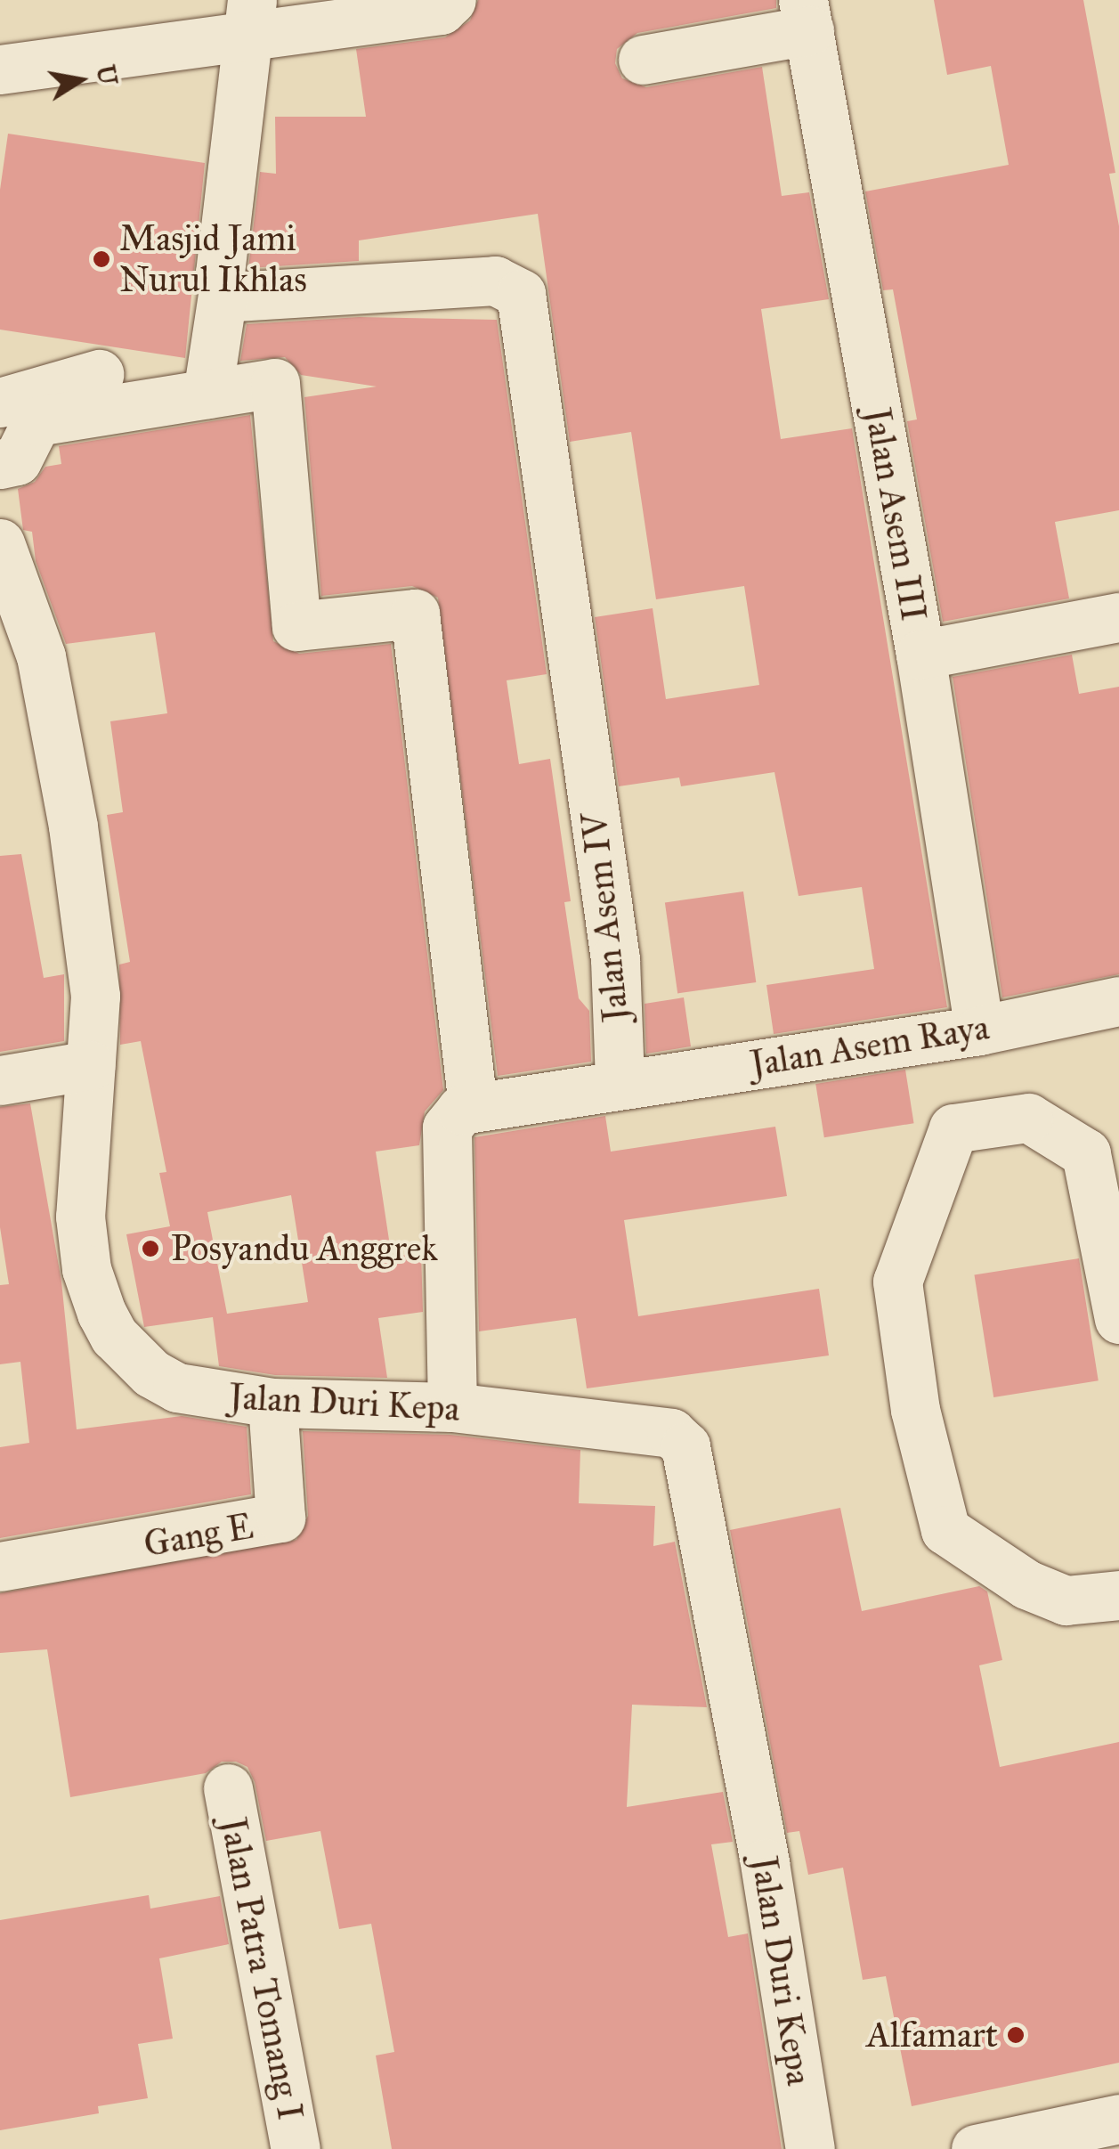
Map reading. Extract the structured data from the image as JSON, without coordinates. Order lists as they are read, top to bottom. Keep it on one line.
{"streets":{"street":["Jalan Asem III","Jalan Asem IV","Jalan Asem Raya","Jalan Duri Kepa","Gang E","Jalan Patra Tomang I"]},"crossings":[["Jalan Asem III","Jalan Asem Raya"],["Jalan Asem IV","Jalan Asem Raya"],["Jalan Duri Kepa","Gang E"]],"places":["Masjid Jami Nurul Ikhlas","Posyandu Anggrek","Alfamart"],"north":"right"}
